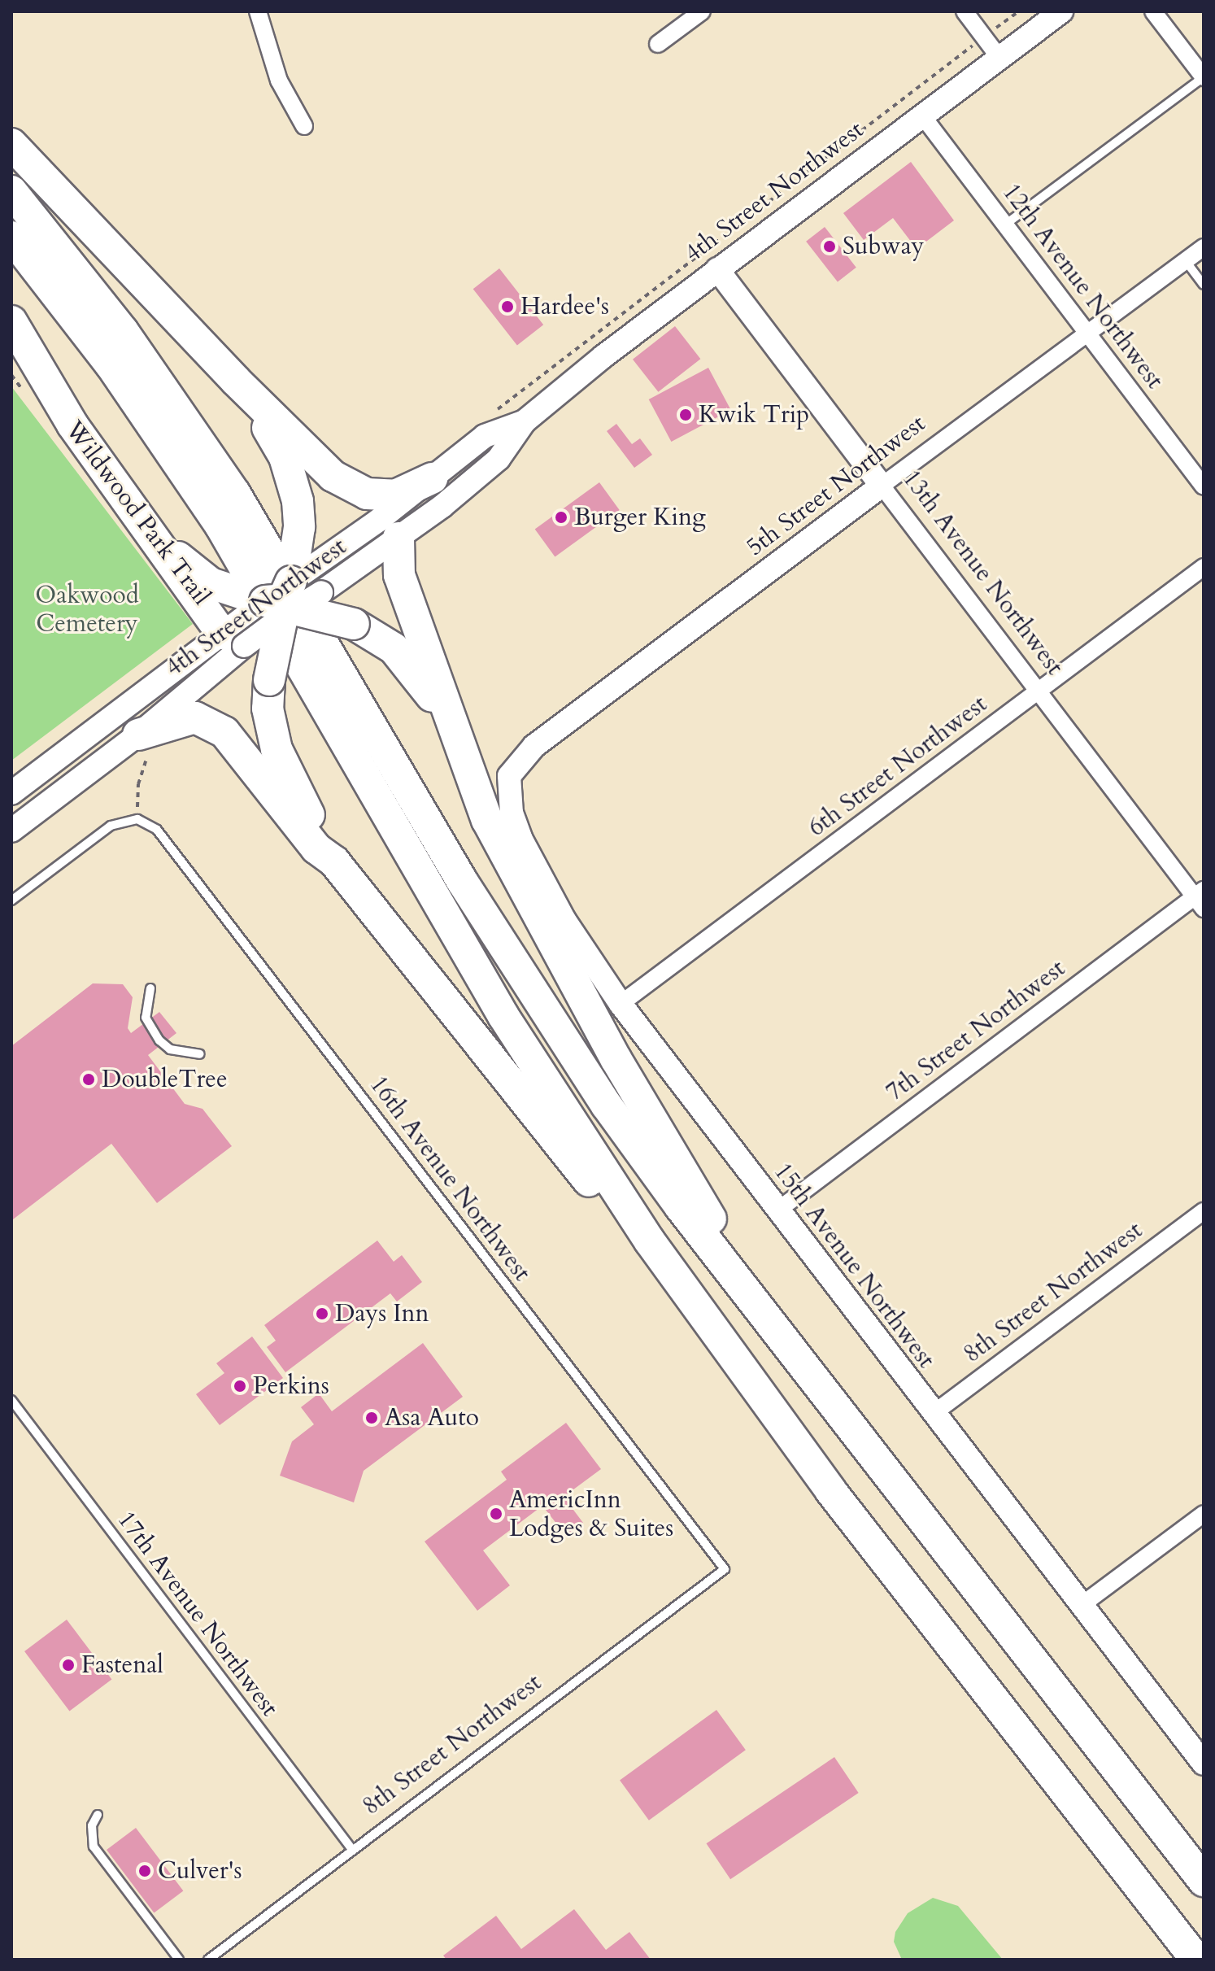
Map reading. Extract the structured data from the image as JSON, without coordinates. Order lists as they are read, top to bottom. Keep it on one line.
{"streets":{"street":["4th Street Northwest","12th Avenue Northwest","5th Street Northwest","13th Avenue Northwest","6th Street Northwest","7th Street Northwest","15th Avenue Northwest","8th Street Northwest"],"lane":["16th Avenue Northwest","17th Avenue Northwest"]},"crossings":[["4th Street Northwest","12th Avenue Northwest"],["4th Street Northwest","13th Avenue Northwest"],["12th Avenue Northwest","5th Street Northwest"],["5th Street Northwest","13th Avenue Northwest"],["5th Street Northwest","15th Avenue Northwest"],["13th Avenue Northwest","6th Street Northwest"],["13th Avenue Northwest","7th Street Northwest"],["6th Street Northwest","15th Avenue Northwest"],["7th Street Northwest","15th Avenue Northwest"],["16th Avenue Northwest","8th Street Northwest"],["15th Avenue Northwest","8th Street Northwest"],["8th Street Northwest","17th Avenue Northwest"]],"parks":["Oakwood Cemetery"],"places":["Subway","Hardee's","Kwik Trip","Burger King","DoubleTree","Days Inn","Perkins","Asa Auto","AmericInn Lodges & Suites","Fastenal","Culver's"]}
